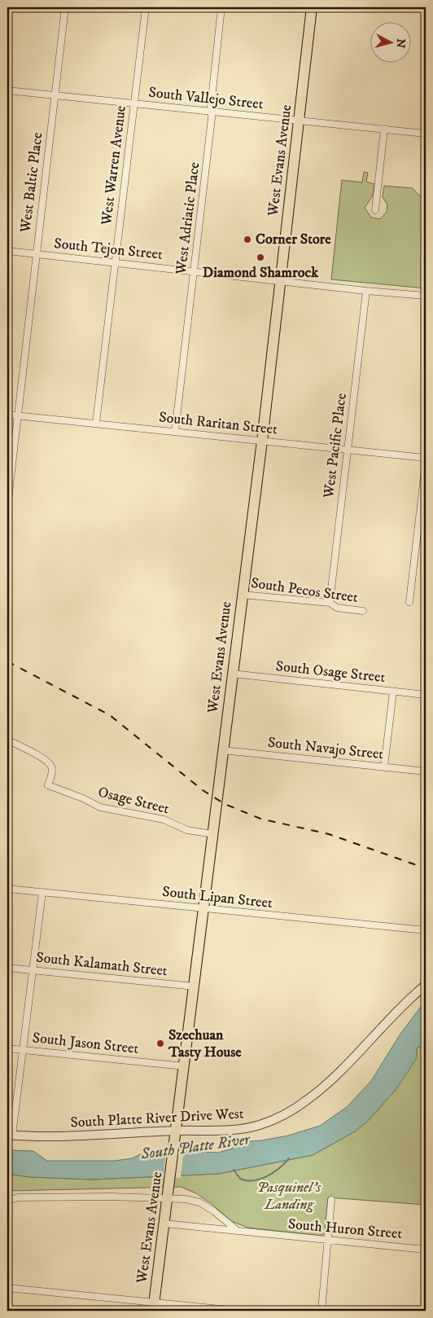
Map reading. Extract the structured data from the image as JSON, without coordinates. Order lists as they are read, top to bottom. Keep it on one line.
{"streets":{"main road":["West Evans Avenue"],"street":["South Vallejo Street","West Warren Avenue","West Baltic Place","West Adriatic Place","South Tejon Street","South Raritan Street","West Pacific Place","South Pecos Street","South Osage Street","South Navajo Street","Osage Street","South Lipan Street","South Kalamath Street","South Jason Street","South Platte River Drive West","South Huron Street"]},"crossings":[["South Vallejo Street","West Evans Avenue"],["South Vallejo Street","West Warren Avenue"],["South Vallejo Street","West Baltic Place"],["South Vallejo Street","West Adriatic Place"],["West Evans Avenue","South Tejon Street"],["West Evans Avenue","South Raritan Street"],["West Evans Avenue","South Pecos Street"],["West Evans Avenue","South Osage Street"],["West Evans Avenue","South Navajo Street"],["West Evans Avenue","Osage Street"],["West Evans Avenue","South Lipan Street"],["West Evans Avenue","South Kalamath Street"],["West Evans Avenue","South Jason Street"],["West Evans Avenue","South Platte River Drive West"],["West Evans Avenue","South Huron Street"],["West Warren Avenue","South Tejon Street"],["West Warren Avenue","South Raritan Street"],["West Baltic Place","South Tejon Street"],["West Baltic Place","South Raritan Street"],["West Adriatic Place","South Tejon Street"],["West Adriatic Place","South Raritan Street"],["South Tejon Street","West Pacific Place"],["South Raritan Street","West Pacific Place"],["West Pacific Place","South Pecos Street"]],"water":["South Platte River"],"parks":["Pasquinel's Landing"],"places":["Corner Store","Diamond Shamrock","Szechuan Tasty House"],"north":"right"}
